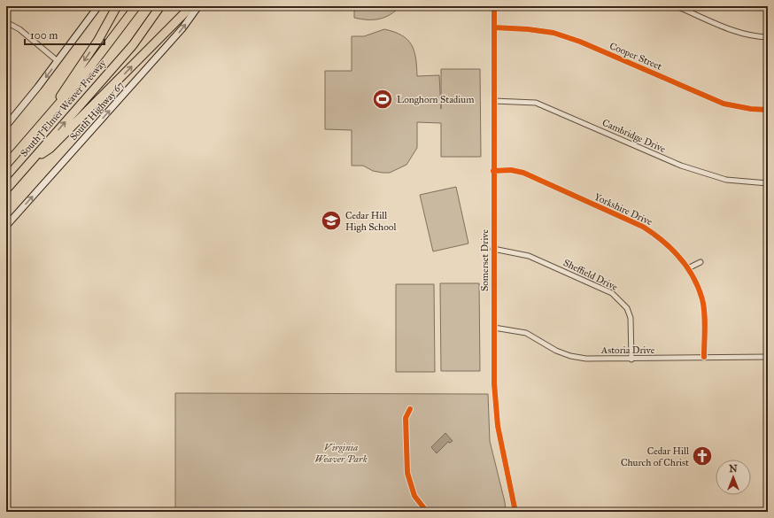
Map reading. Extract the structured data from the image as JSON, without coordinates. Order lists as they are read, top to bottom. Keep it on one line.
{"streets":{"highway":["South J Elmer Weaver Freeway"],"main road":["South Highway 67"],"street":["Cooper Street","Cambridge Drive","Yorkshire Drive","Somerset Drive","Sheffield Drive","Astoria Drive"]},"crossings":[["Cooper Street","Somerset Drive"],["Cambridge Drive","Somerset Drive"],["Yorkshire Drive","Somerset Drive"],["Yorkshire Drive","Astoria Drive"],["Somerset Drive","Sheffield Drive"],["Somerset Drive","Astoria Drive"],["Sheffield Drive","Astoria Drive"]],"one_way":["South Highway 67"],"parks":["Virginia Weaver Park"],"places":{"sports":["Longhorn Stadium"],"school or university":["Cedar Hill High School"],"church":["Cedar Hill Church of Christ"]},"scale_bar":"100 m","north":"top"}
